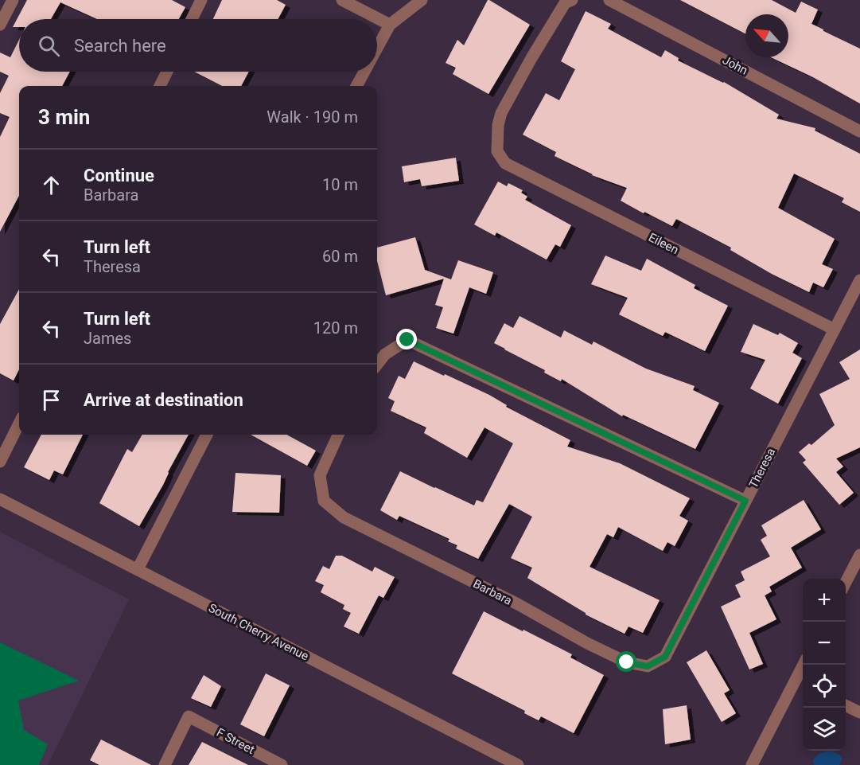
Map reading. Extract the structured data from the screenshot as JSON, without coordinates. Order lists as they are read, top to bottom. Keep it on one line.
{"streets":{"street":["John","Eileen","Theresa","Barbara","South Cherry Avenue","F Street"]},"crossings":[["Eileen","Theresa"],["Theresa","Barbara"]],"north":"top left","page":{"search":"Search here","heading":["3 min","Walk · 190 m"],"list":[["Continue","Barbara","10 m"],["Turn left","Theresa","60 m"],["Turn left","James","120 m"],"Arrive at destination"],"map_buttons":["+","−"]}}
